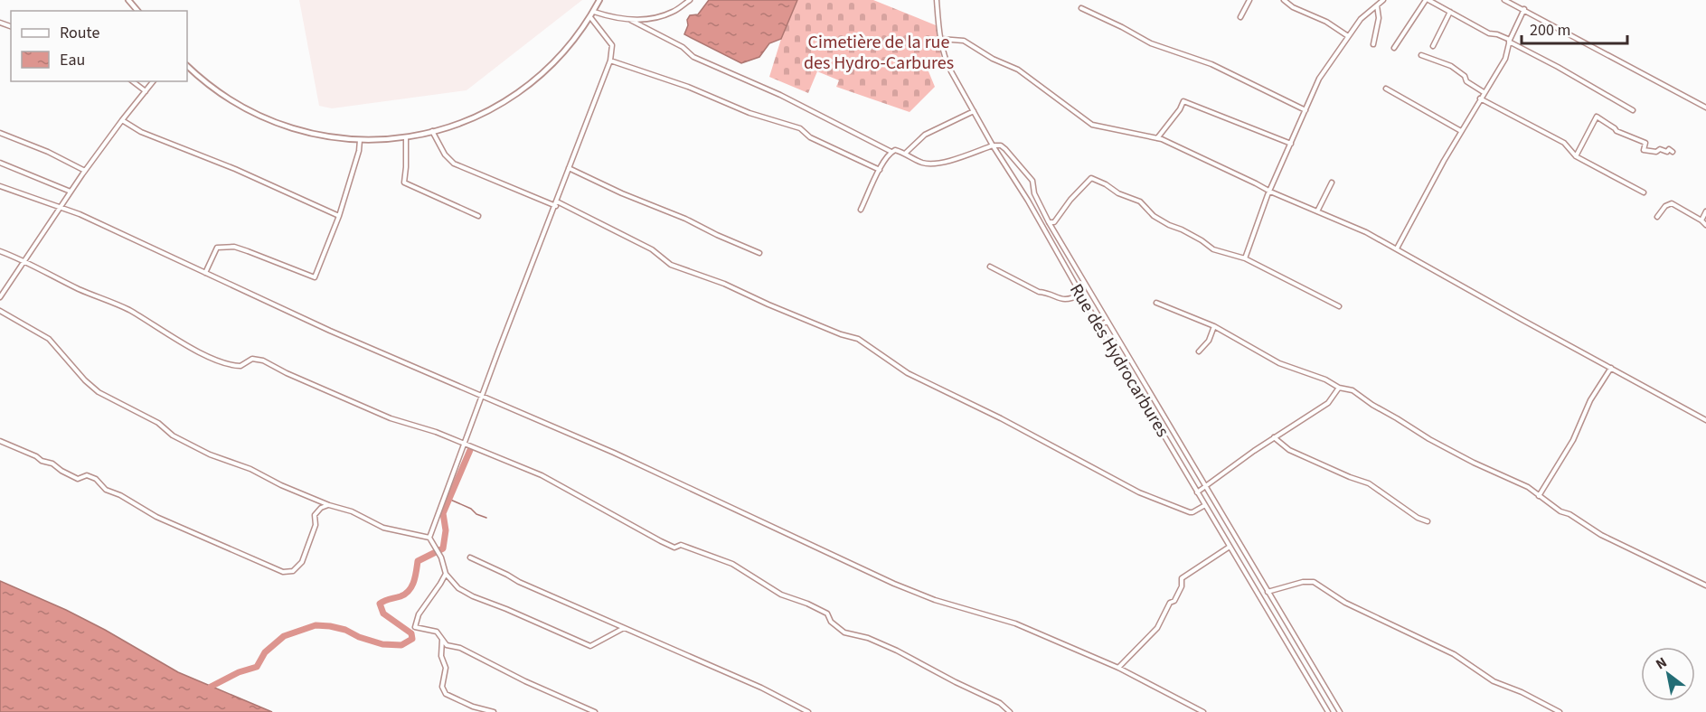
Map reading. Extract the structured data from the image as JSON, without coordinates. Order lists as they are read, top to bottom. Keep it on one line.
{"streets":{"street":["Rue des Hydrocarbures"]},"parks":["Cimetière de la rue des Hydro-Carbures"],"legend":["Route","Eau"],"scale_bar":"200 m","north":"top left"}
